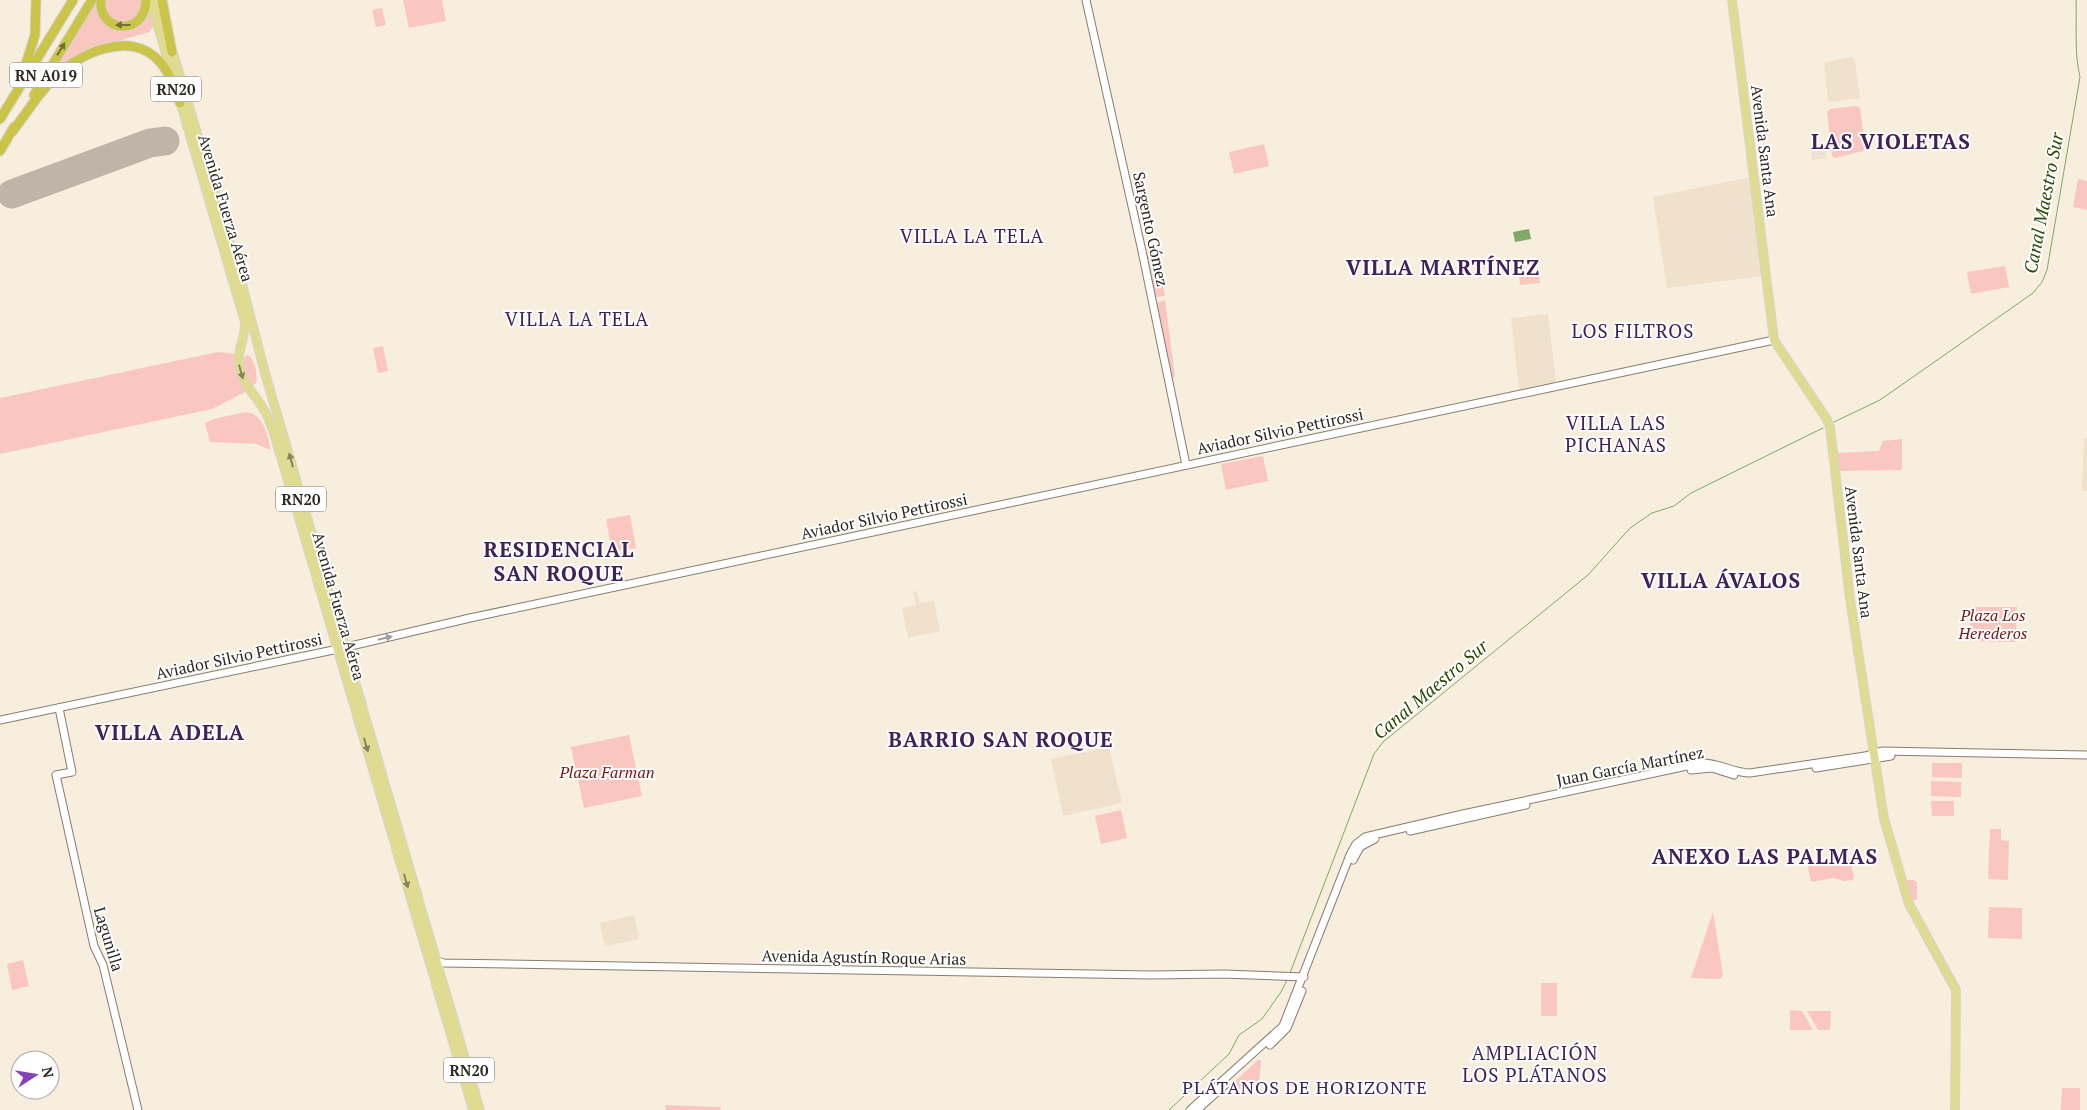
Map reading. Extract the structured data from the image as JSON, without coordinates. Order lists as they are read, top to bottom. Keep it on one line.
{"streets":{"highway":["RN A019"],"main road":["RN20","Avenida Santa Ana","Avenida Fuerza Aérea","Sargento Gómez","Aviador Silvio Pettirossi","Juan García Martínez","Lagunilla","Avenida Agustín Roque Arias"]},"crossings":[["Avenida Santa Ana","Aviador Silvio Pettirossi"],["Avenida Santa Ana","Juan García Martínez"],["Avenida Fuerza Aérea","Aviador Silvio Pettirossi"],["Avenida Fuerza Aérea","Avenida Agustín Roque Arias"],["Sargento Gómez","Aviador Silvio Pettirossi"],["Aviador Silvio Pettirossi","Lagunilla"],["Juan García Martínez","Avenida Agustín Roque Arias"]],"one_way":["Aviador Silvio Pettirossi"],"districts":["LAS VIOLETAS","VILLA LA TELA","VILLA MARTÍNEZ","VILLA LA TELA","LOS FILTROS","VILLA LAS PICHANAS","RESIDENCIAL SAN ROQUE","VILLA ÁVALOS","VILLA ADELA","BARRIO SAN ROQUE","ANEXO LAS PALMAS","AMPLIACIÓN LOS PLÁTANOS","PLÁTANOS DE HORIZONTE"],"water":["Canal Maestro Sur"],"parks":["Plaza Los Herederos","Plaza Farman"],"north":"right"}
